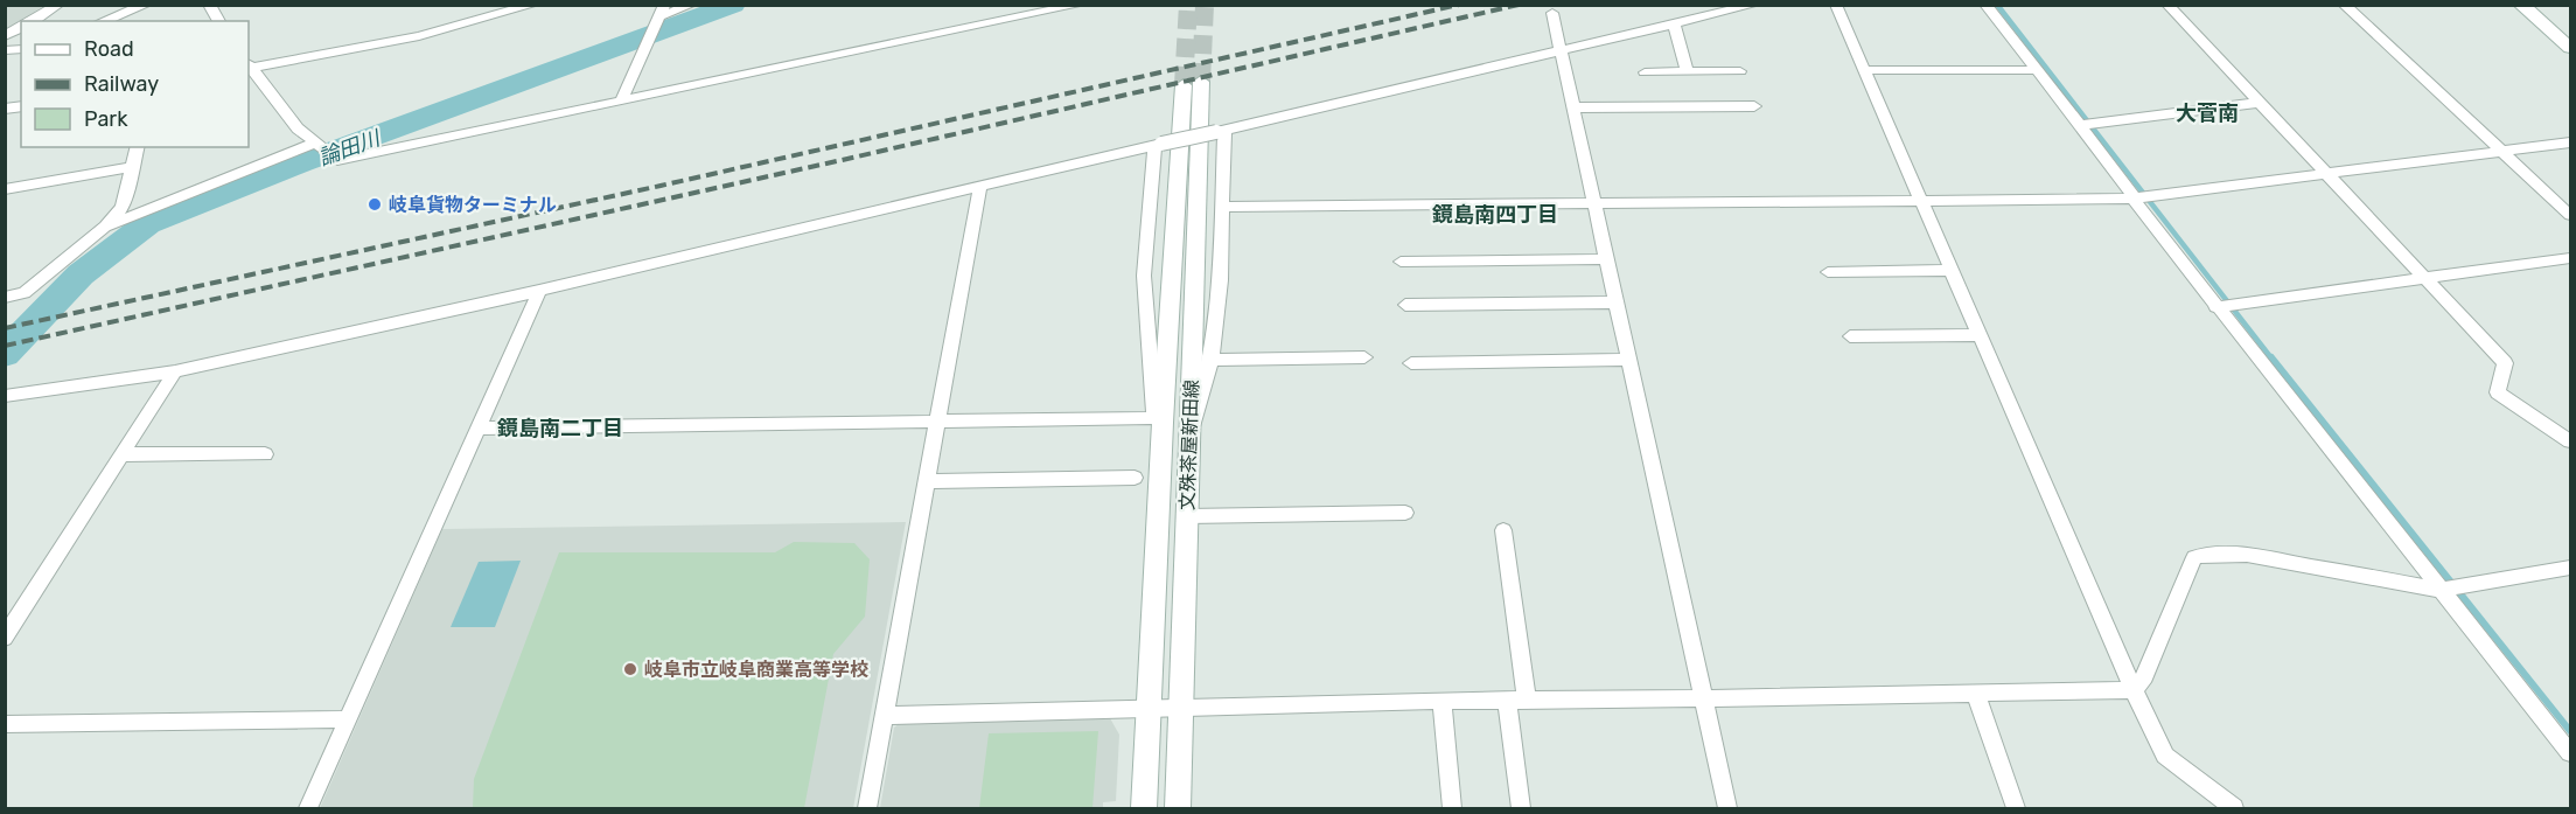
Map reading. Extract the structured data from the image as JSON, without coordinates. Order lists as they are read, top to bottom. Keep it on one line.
{"streets":{"main road":["文殊茶屋新田線"]},"districts":["大菅南","鏡島南四丁目","鏡島南二丁目"],"water":["論田川"],"places":["岐阜貨物ターミナル","岐阜市立岐阜商業高等学校"],"legend":["Road","Railway","Park"]}
